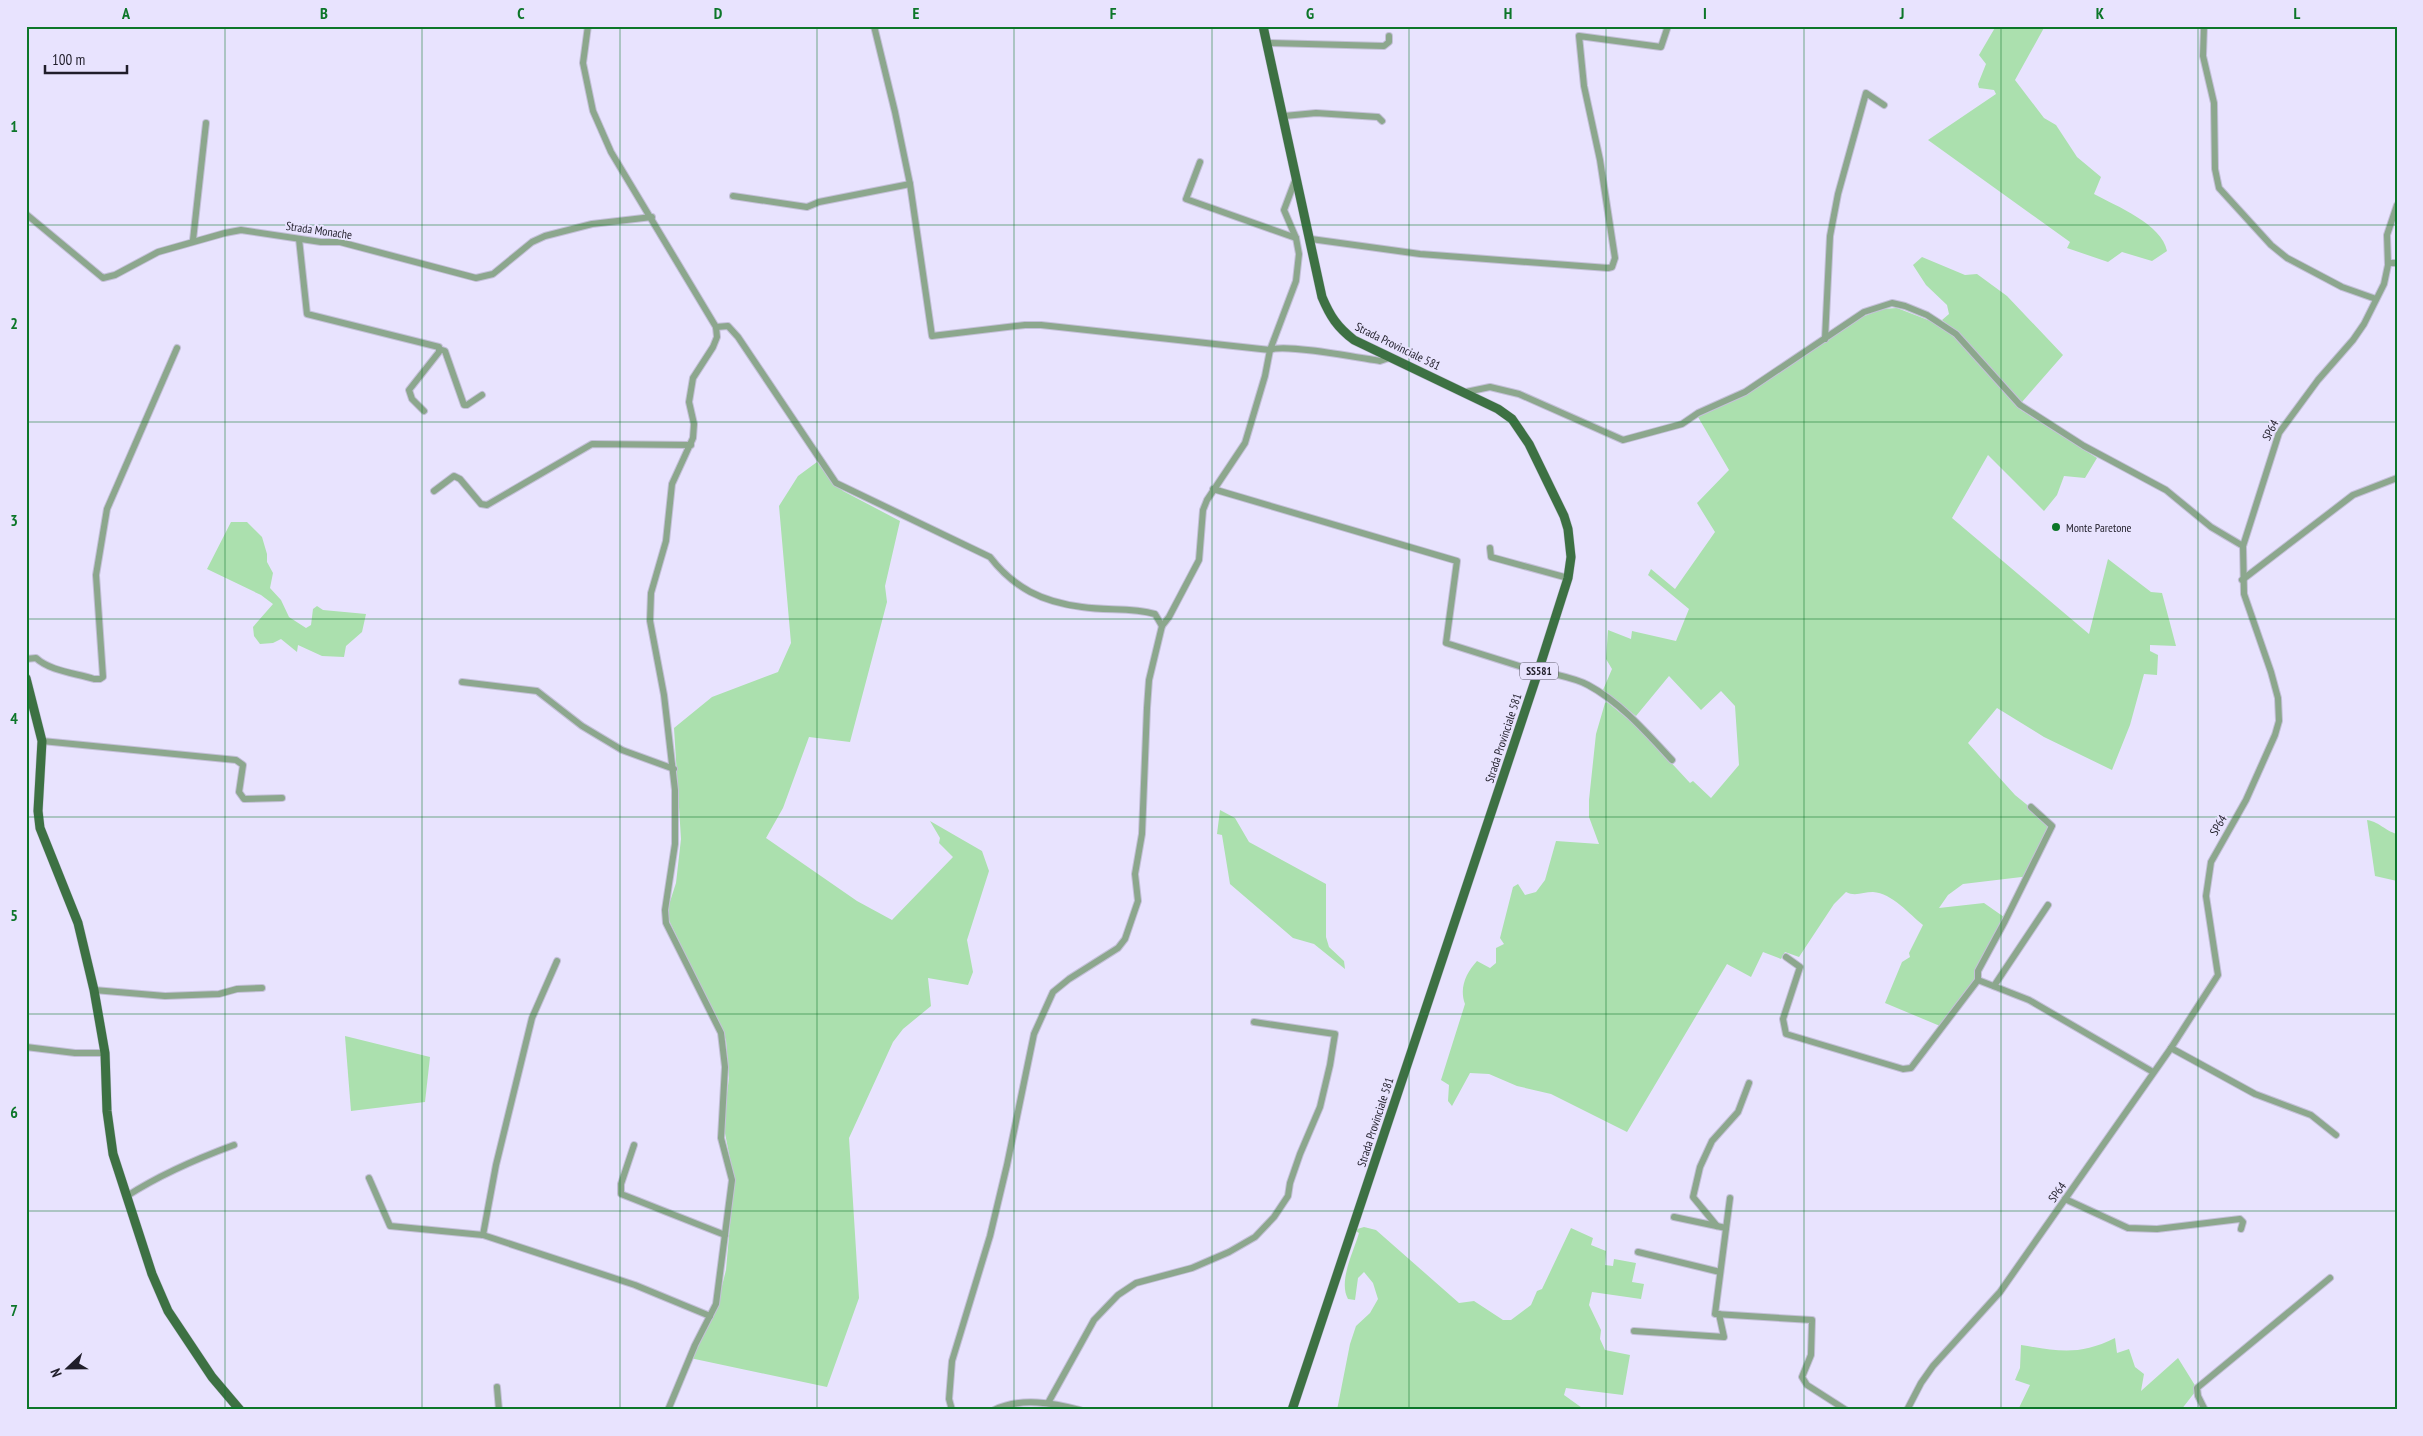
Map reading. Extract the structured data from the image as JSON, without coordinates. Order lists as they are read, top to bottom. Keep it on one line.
{"streets":{"main road":["Strada Provinciale 581","SS581"],"street":["Strada Monache","SP64"]},"places":["Monte Paretone"],"scale_bar":"100 m","north":"left","grid":{"columns":["A","B","C","D","E","F","G","H","I","J","K","L"],"rows":["1","2","3","4","5","6","7"]}}
